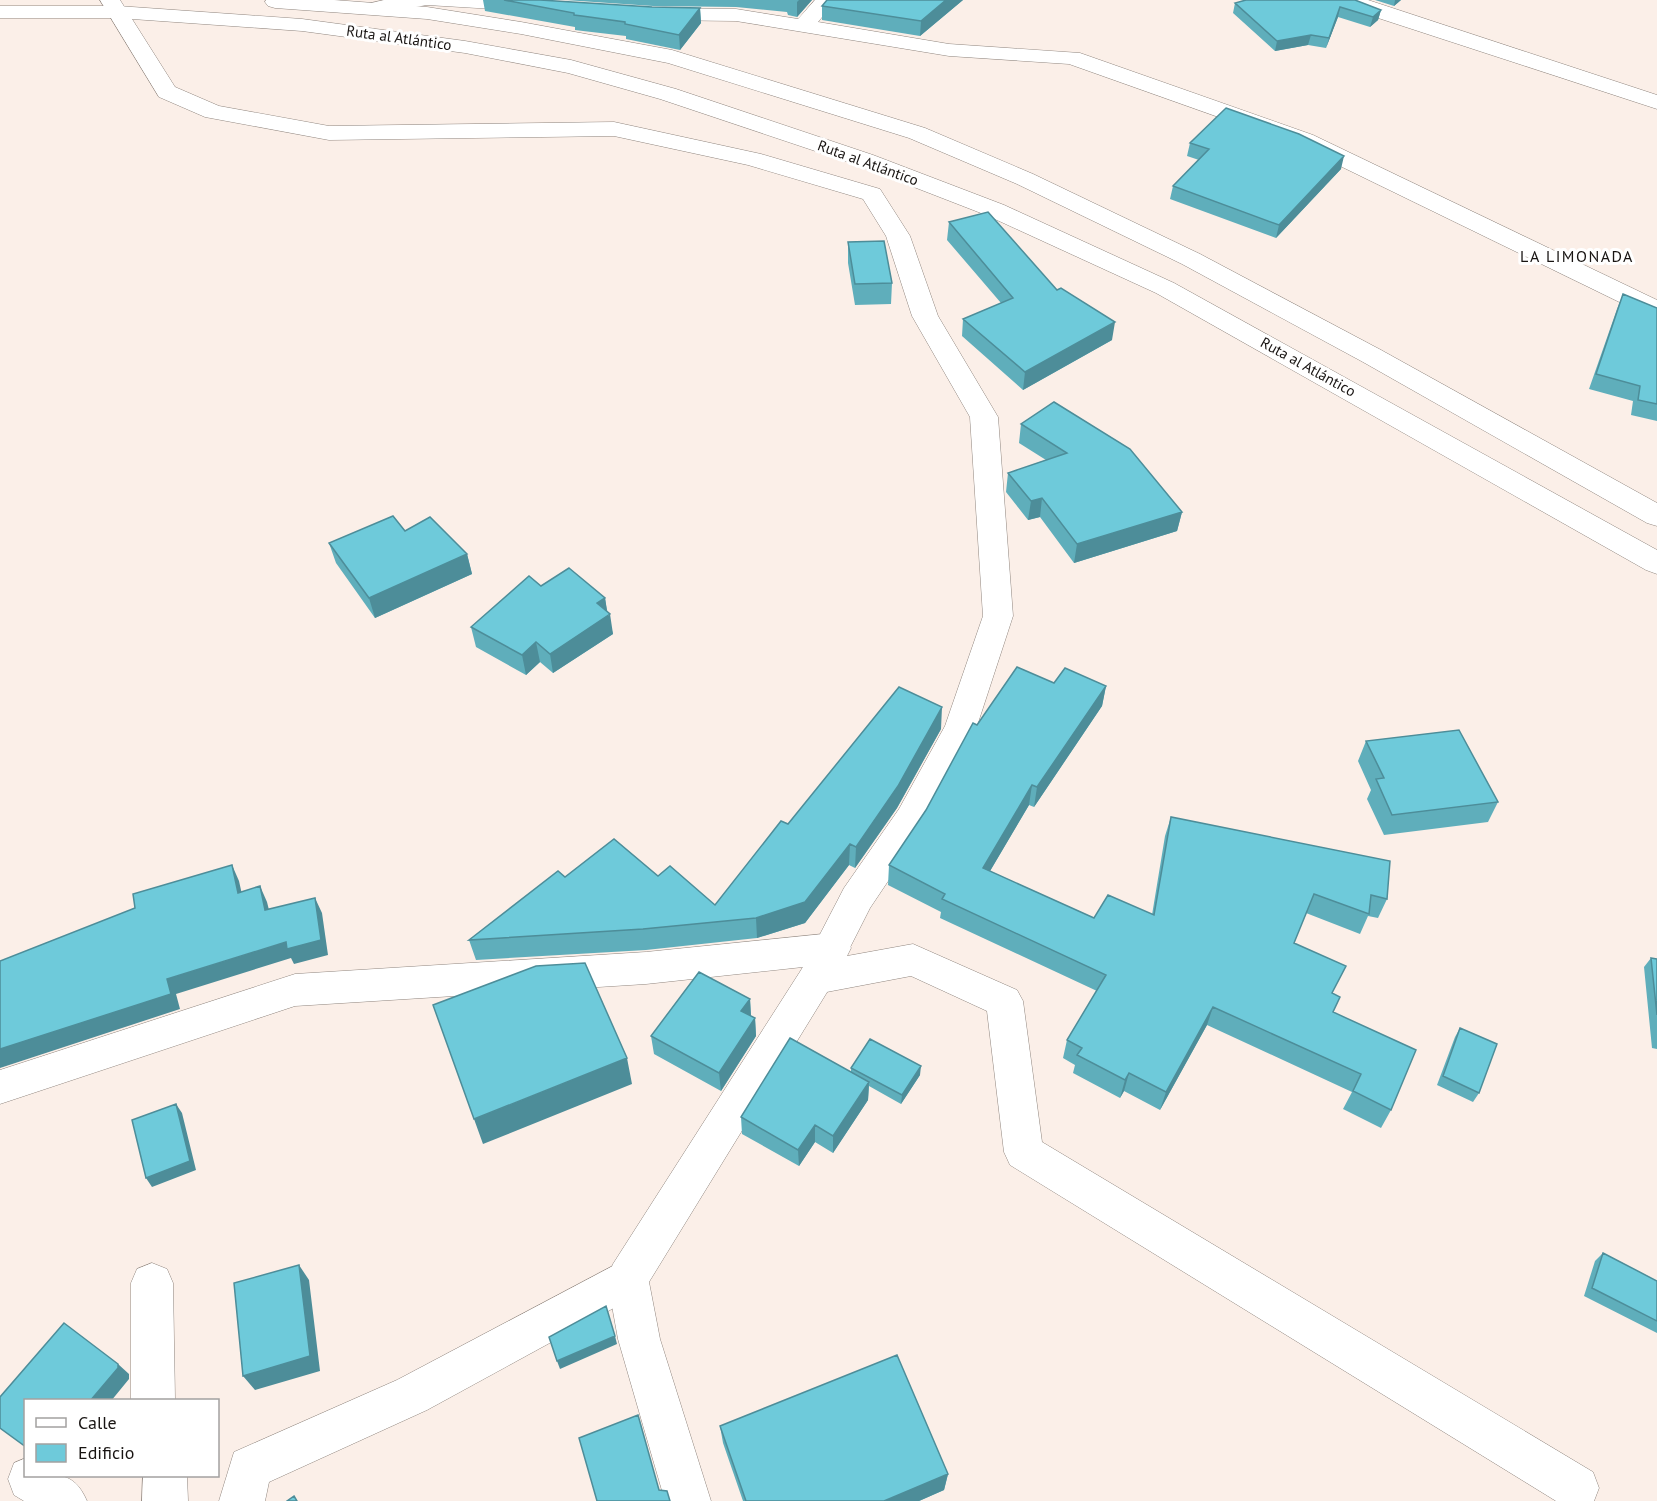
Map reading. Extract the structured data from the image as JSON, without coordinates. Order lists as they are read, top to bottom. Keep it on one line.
{"streets":{"main road":["Ruta al Atlántico"]},"districts":["LA LIMONADA"],"legend":["Calle","Edificio"]}
